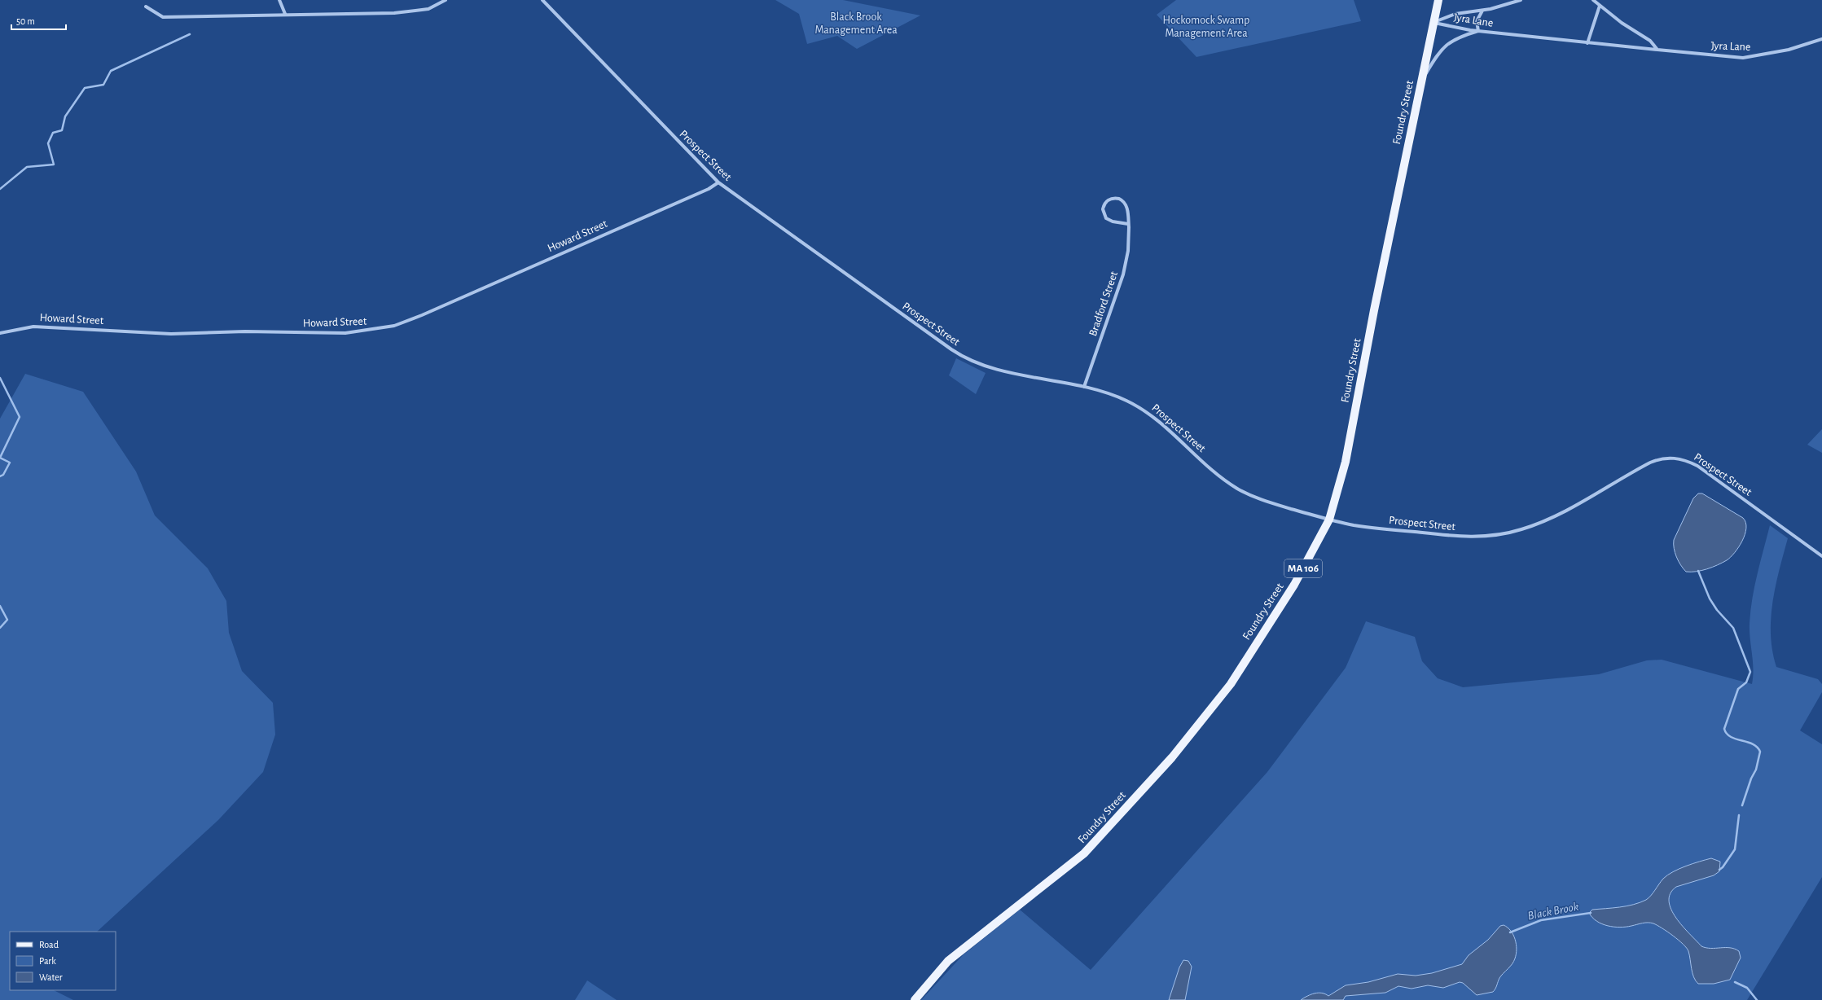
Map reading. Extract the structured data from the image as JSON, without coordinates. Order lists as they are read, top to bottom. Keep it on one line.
{"streets":{"main road":["Foundry Street","MA 106"],"street":["Jyra Lane","Prospect Street","Howard Street","Bradford Street"]},"crossings":[["Jyra Lane","Foundry Street"],["Foundry Street","Prospect Street"],["Prospect Street","Howard Street"],["Prospect Street","Bradford Street"]],"water":["Black Brook"],"parks":["Black Brook Management Area","Hockomock Swamp Management Area"],"legend":["Road","Park","Water"],"scale_bar":"50 m"}
